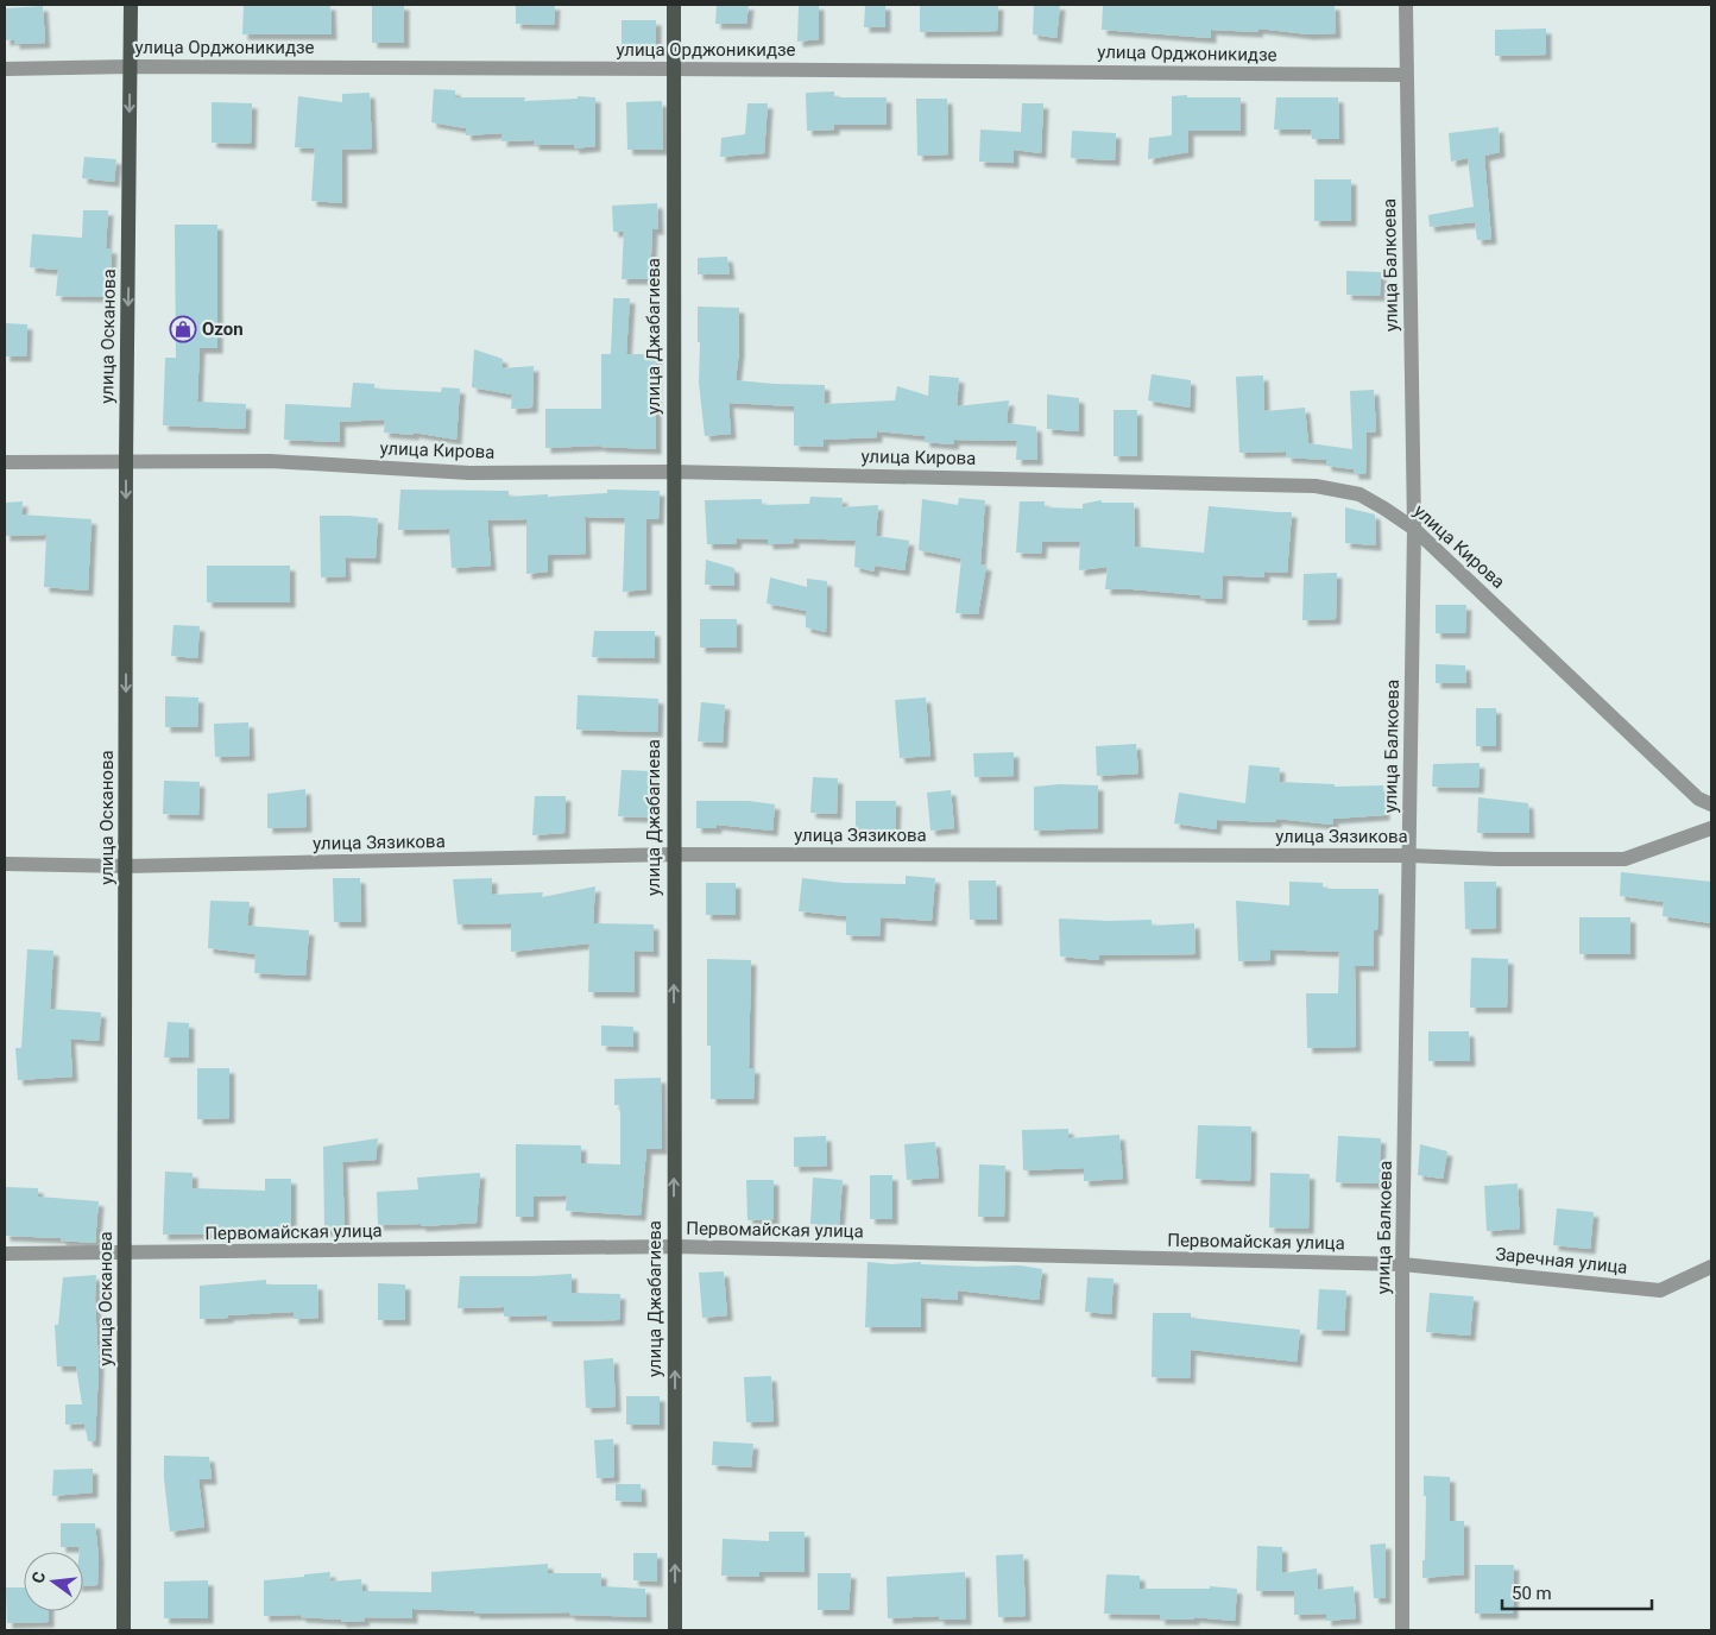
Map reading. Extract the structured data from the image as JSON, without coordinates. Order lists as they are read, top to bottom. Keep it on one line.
{"streets":{"main road":["улица Осканова","улица Джабагиева"],"street":["улица Орджоникидзе","улица Балкоева","улица Кирова","улица Зязикова","Первомайская улица","Заречная улица"]},"crossings":[["улица Орджоникидзе","улица Балкоева"],["улица Орджоникидзе","улица Осканова"],["улица Орджоникидзе","улица Джабагиева"],["улица Балкоева","улица Кирова"],["улица Балкоева","улица Зязикова"],["улица Балкоева","Первомайская улица"],["улица Балкоева","Заречная улица"],["улица Осканова","улица Кирова"],["улица Осканова","улица Зязикова"],["улица Осканова","Первомайская улица"],["улица Джабагиева","улица Кирова"],["улица Джабагиева","улица Зязикова"],["улица Джабагиева","Первомайская улица"],["Первомайская улица","Заречная улица"]],"one_way":["улица Осканова","улица Джабагиева"],"places":{"shop":["Ozon"]},"scale_bar":"50 m","north":"left"}
